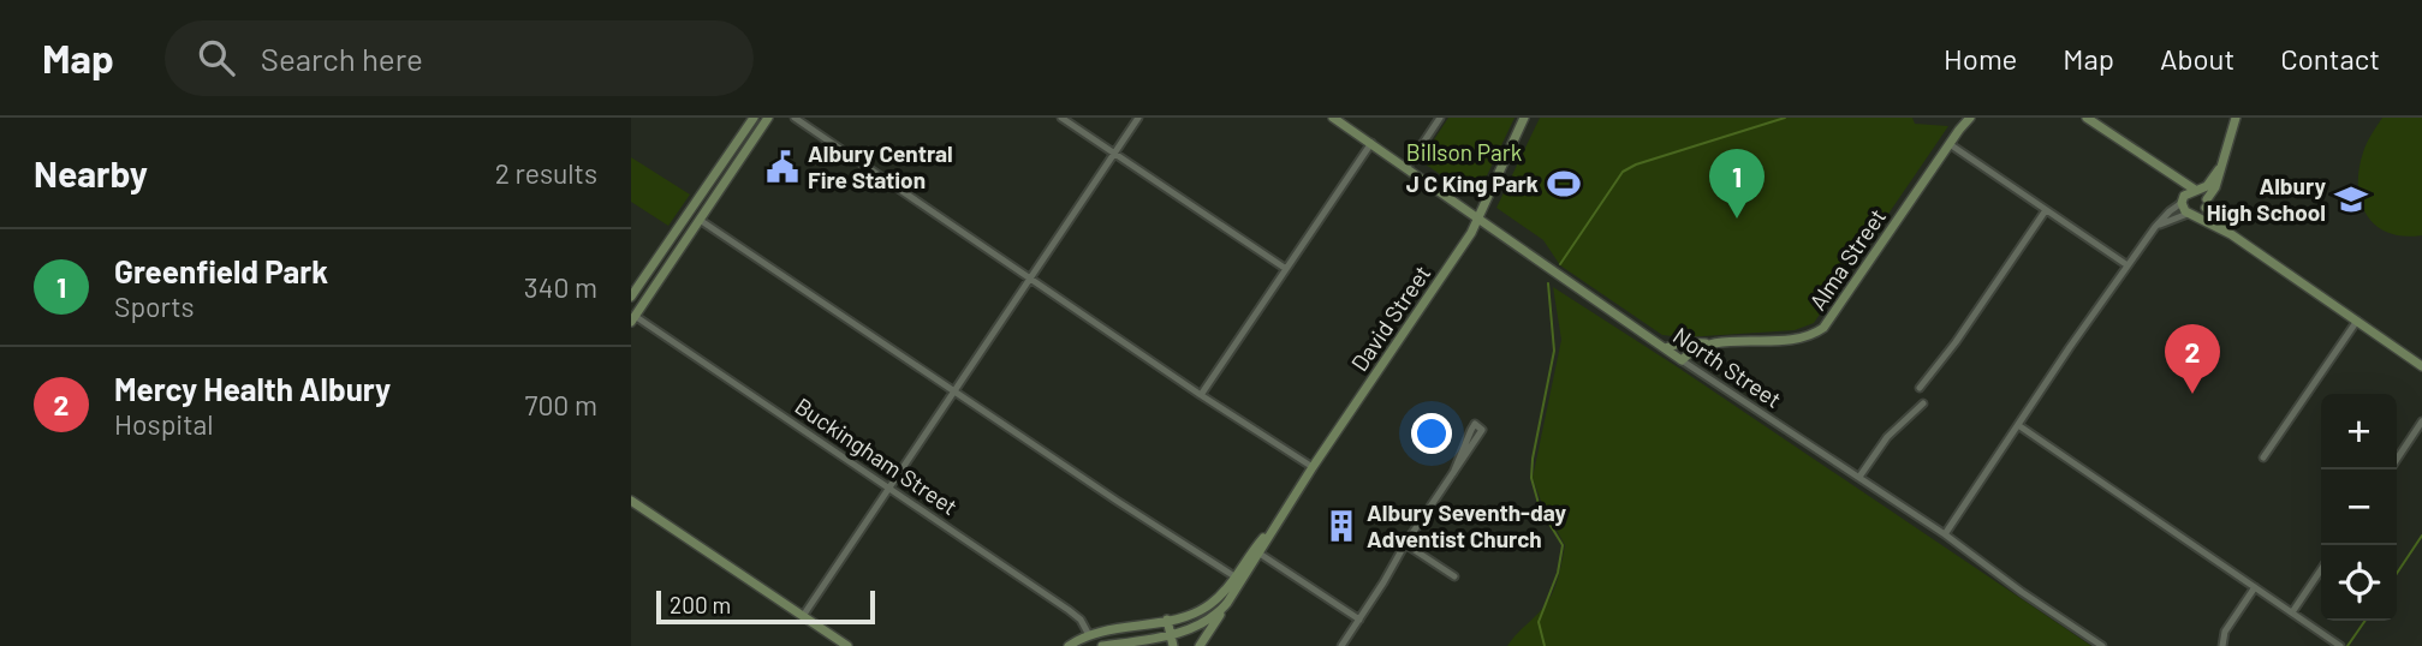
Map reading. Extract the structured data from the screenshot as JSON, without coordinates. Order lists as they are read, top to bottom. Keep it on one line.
{"streets":{"street":["Alma Street","David Street","North Street","Buckingham Street"]},"crossings":[["Alma Street","North Street"],["David Street","North Street"],["David Street","Buckingham Street"]],"parks":["Billson Park"],"places":{"public building":["Albury Central Fire Station"],"sports":["J C King Park"],"school or university":["Albury High School"],"building":["Albury Seventh-day Adventist Church"]},"scale_bar":"200 m","page":{"header":"Map","search":"Search here","nav":["Home","Map","About","Contact"],"heading":["Nearby","2 results"],"pins":["1","2"],"list":[{"mark":"1","name":"Greenfield Park","note":"Sports","value":"340 m"},{"mark":"2","name":"Mercy Health Albury","note":"Hospital","value":"700 m"}],"map_buttons":["+","−"],"scale":"200 m"}}
